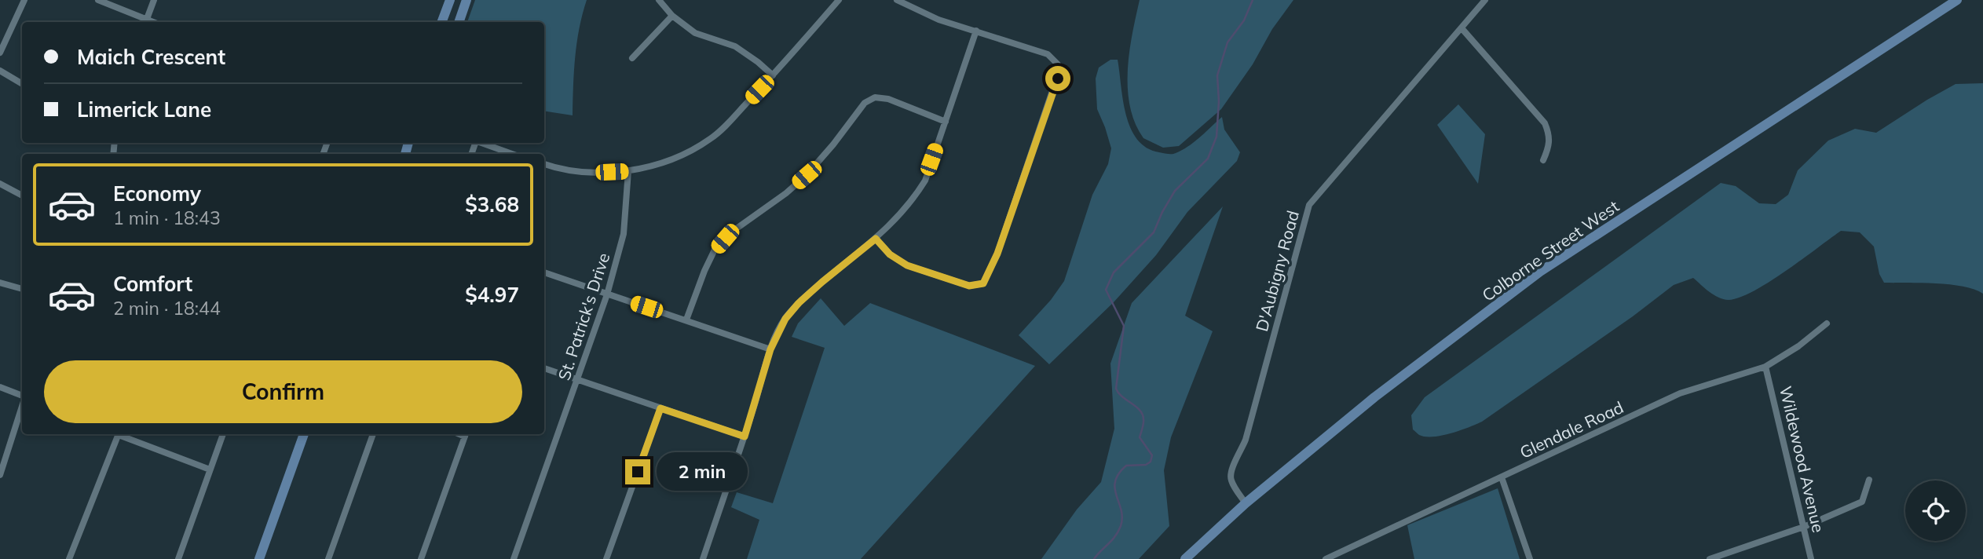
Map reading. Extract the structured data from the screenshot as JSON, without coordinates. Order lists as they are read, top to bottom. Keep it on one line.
{"streets":{"main road":["Colborne Street West"],"street":["D'Aubigny Road","St. Patrick's Drive","Glendale Road","Wildewood Avenue"]},"crossings":[["Colborne Street West","D'Aubigny Road"],["Glendale Road","Wildewood Avenue"]],"page":{"banner":["Maich Crescent","Limerick Lane"],"list":[{"name":"Economy","note":"1 min · 18:43","value":"$3.68"},{"name":"Comfort","note":"2 min · 18:44","value":"$4.97"}],"buttons":"Confirm","bubble":"2 min"}}
